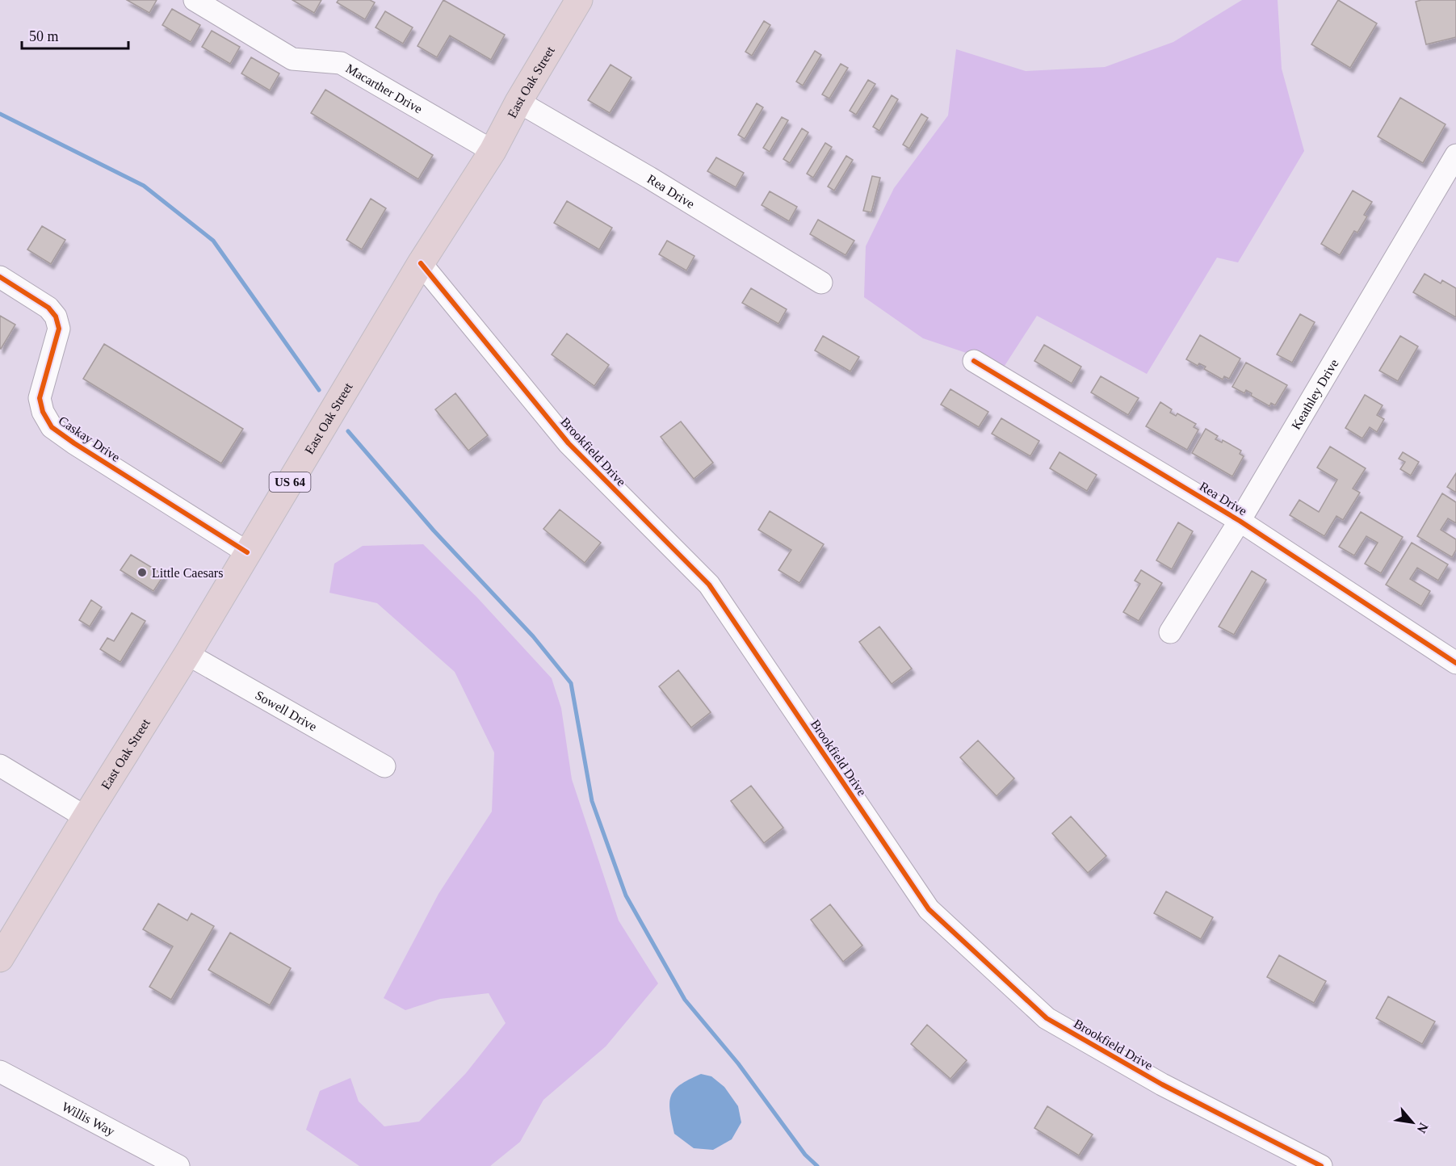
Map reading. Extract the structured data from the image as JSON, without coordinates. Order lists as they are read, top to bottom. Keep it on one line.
{"streets":{"highway":["East Oak Street","US 64"],"street":["Macarther Drive","Rea Drive","Keathley Drive","Caskay Drive","Brookfield Drive","Sowell Drive","Willis Way"]},"crossings":[["East Oak Street","Macarther Drive"],["East Oak Street","Rea Drive"],["East Oak Street","Caskay Drive"],["East Oak Street","Brookfield Drive"],["East Oak Street","Sowell Drive"],["Rea Drive","Keathley Drive"]],"places":["Little Caesars"],"scale_bar":"50 m","north":"bottom right"}
